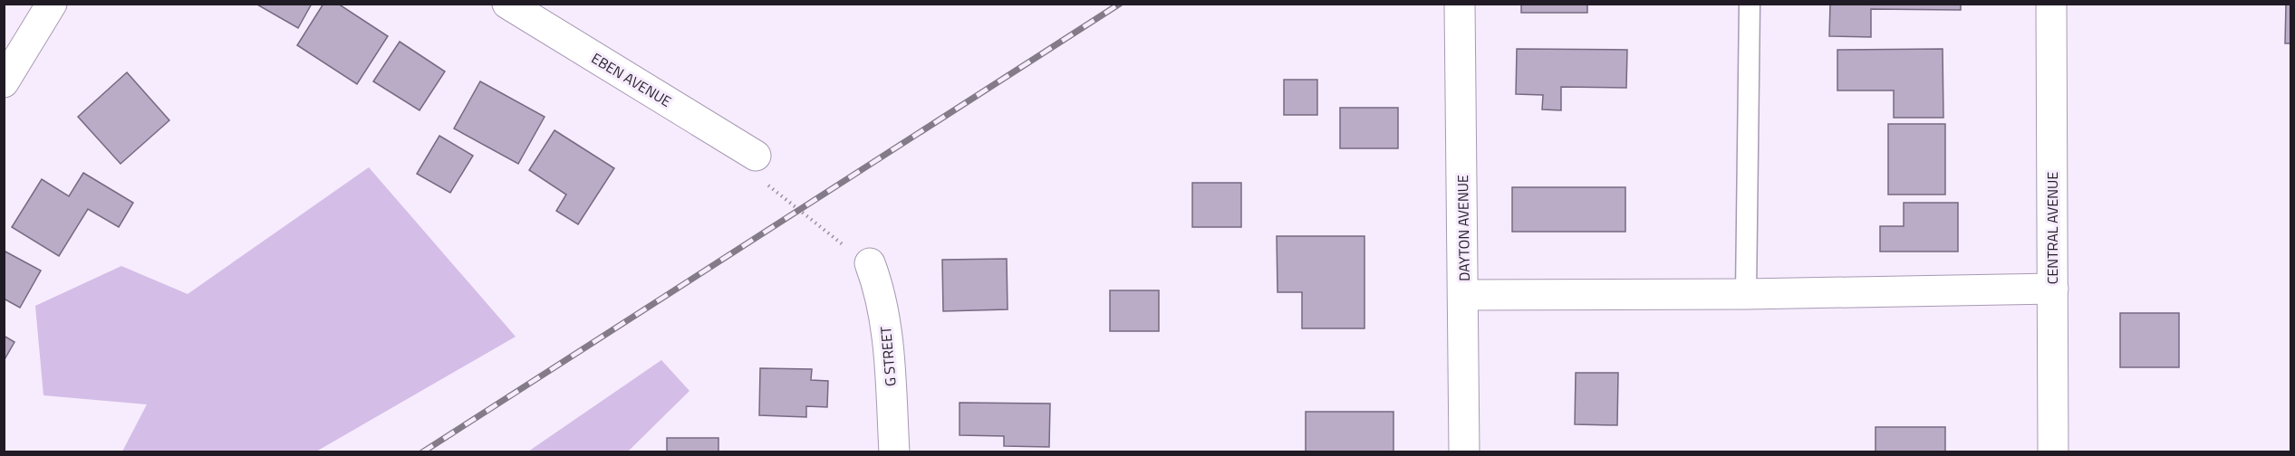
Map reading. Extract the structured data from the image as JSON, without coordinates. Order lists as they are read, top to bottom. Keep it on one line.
{"streets":{"street":["EBEN AVENUE","DAYTON AVENUE","CENTRAL AVENUE","G STREET"]}}
